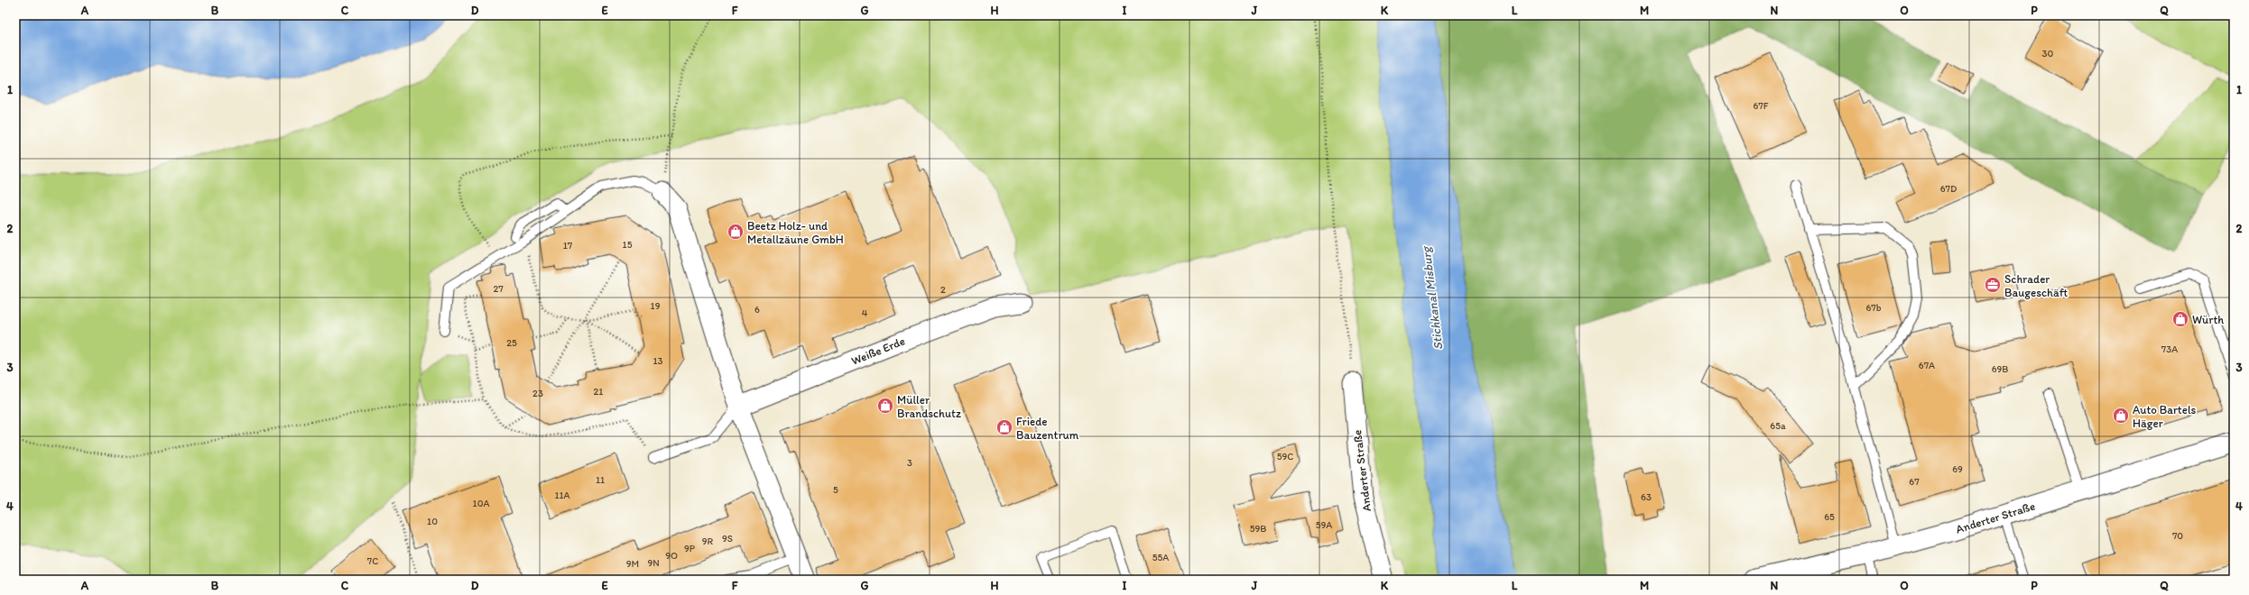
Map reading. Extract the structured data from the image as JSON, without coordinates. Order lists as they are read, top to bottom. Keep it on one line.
{"streets":{"main road":["Anderter Straße"],"street":["Weiße Erde"]},"water":["Stichkanal Misburg"],"places":{"shop":["Beetz Holz- und Metallzäune GmbH","Würth","Müller Brandschutz","Auto Bartels Häger","Friede Bauzentrum"],"office":["Schrader Baugeschäft"]},"house_numbers":["30","67F","67D","15","17","27","2","19","67b","6","4","25","73A","13","67A","69B","21","23","65a","59C","3","69","11","67","5","11A","63","10A","65","10","59A","59B","70","9S","9R","9P","9O","55A","7C","9N","9M"],"grid":{"columns":["A","B","C","D","E","F","G","H","I","J","K","L","M","N","O","P","Q"],"rows":["1","2","3","4"]}}
